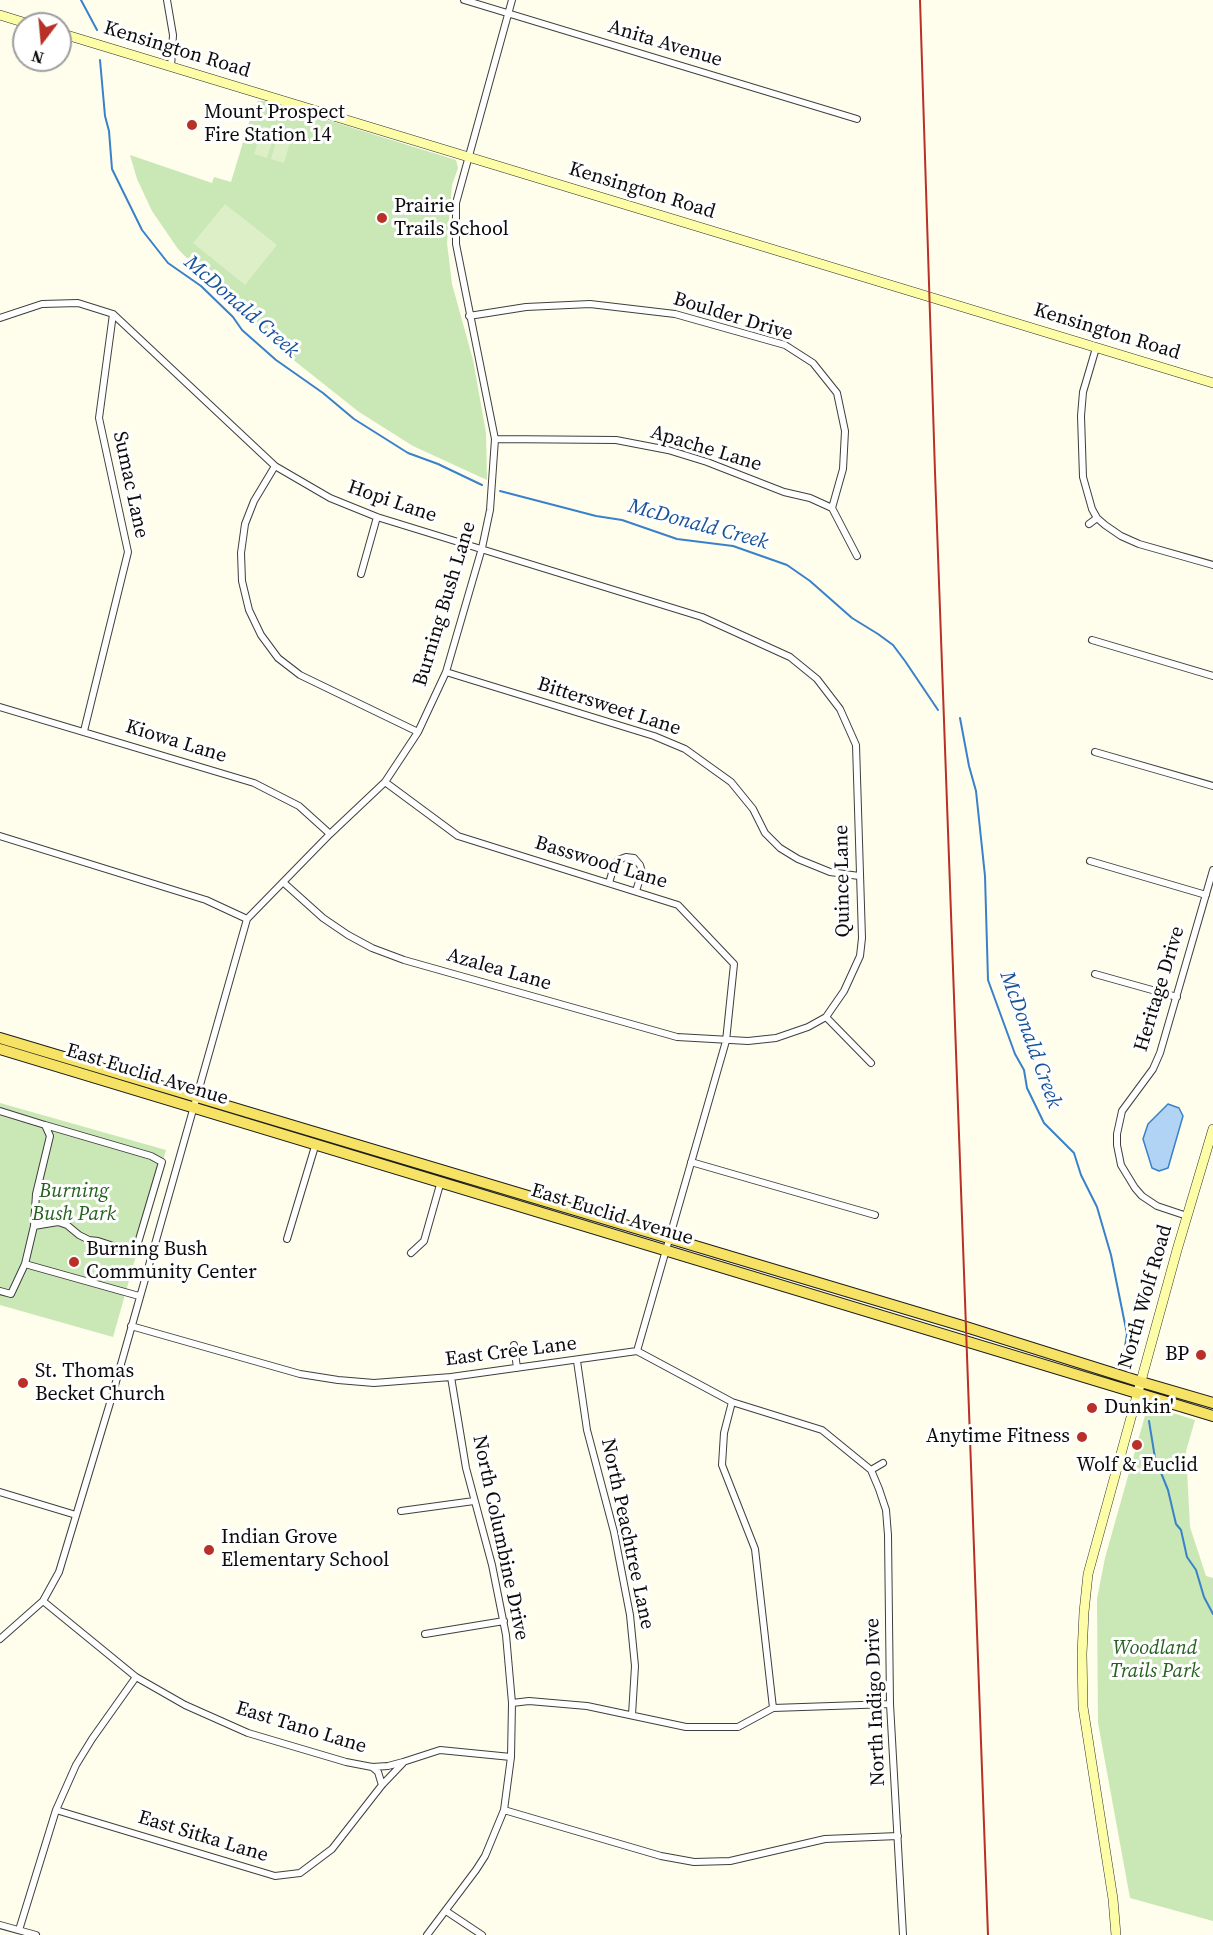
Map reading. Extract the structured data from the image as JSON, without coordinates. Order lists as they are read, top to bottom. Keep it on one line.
{"streets":{"main road":["Kensington Road","East Euclid Avenue","North Wolf Road"],"street":["Anita Avenue","Boulder Drive","Apache Lane","Sumac Lane","Hopi Lane","Burning Bush Lane","Bittersweet Lane","Kiowa Lane","Basswood Lane","Quince Lane","Azalea Lane","Heritage Drive","East Cree Lane","North Peachtree Lane","North Columbine Drive","North Indigo Drive","East Tano Lane","East Sitka Lane"]},"crossings":[["Anita Avenue","Burning Bush Lane"],["Kensington Road","Burning Bush Lane"],["Boulder Drive","Apache Lane"],["Boulder Drive","Burning Bush Lane"],["Apache Lane","Burning Bush Lane"],["Sumac Lane","Hopi Lane"],["Sumac Lane","Kiowa Lane"],["Hopi Lane","Burning Bush Lane"],["Hopi Lane","Quince Lane"],["Burning Bush Lane","Bittersweet Lane"],["Burning Bush Lane","Kiowa Lane"],["Burning Bush Lane","Basswood Lane"],["Burning Bush Lane","Azalea Lane"],["Burning Bush Lane","East Euclid Avenue"],["Burning Bush Lane","East Cree Lane"],["Burning Bush Lane","East Tano Lane"],["Bittersweet Lane","Quince Lane"],["Basswood Lane","Quince Lane"],["Basswood Lane","Azalea Lane"],["Basswood Lane","East Euclid Avenue"],["Basswood Lane","East Cree Lane"],["Quince Lane","Azalea Lane"],["Heritage Drive","North Wolf Road"],["East Euclid Avenue","North Wolf Road"],["East Cree Lane","North Peachtree Lane"],["East Cree Lane","North Columbine Drive"],["North Columbine Drive","East Tano Lane"],["East Tano Lane","East Sitka Lane"]],"water":["McDonald Creek"],"parks":["Burning Bush Park","Woodland Trails Park"],"places":["Mount Prospect Fire Station 14","Prairie Trails School","Burning Bush Community Center","BP","St. Thomas Becket Church","Dunkin'","Anytime Fitness","Wolf & Euclid","Indian Grove Elementary School"],"north":"bottom"}
